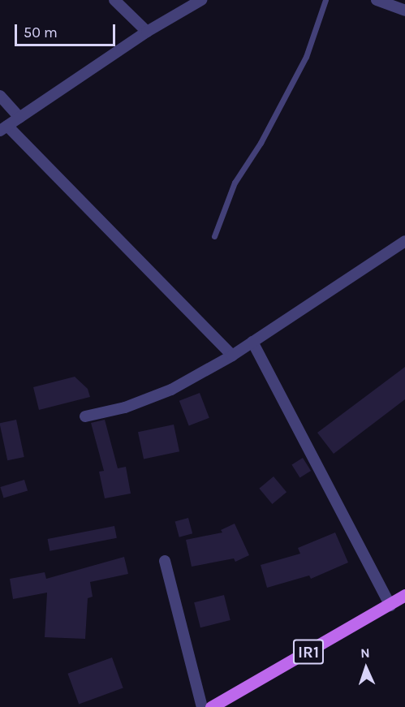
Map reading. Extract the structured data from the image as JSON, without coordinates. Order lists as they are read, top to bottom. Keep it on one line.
{"streets":{"main road":["IR1"]},"scale_bar":"50 m","north":"top"}
